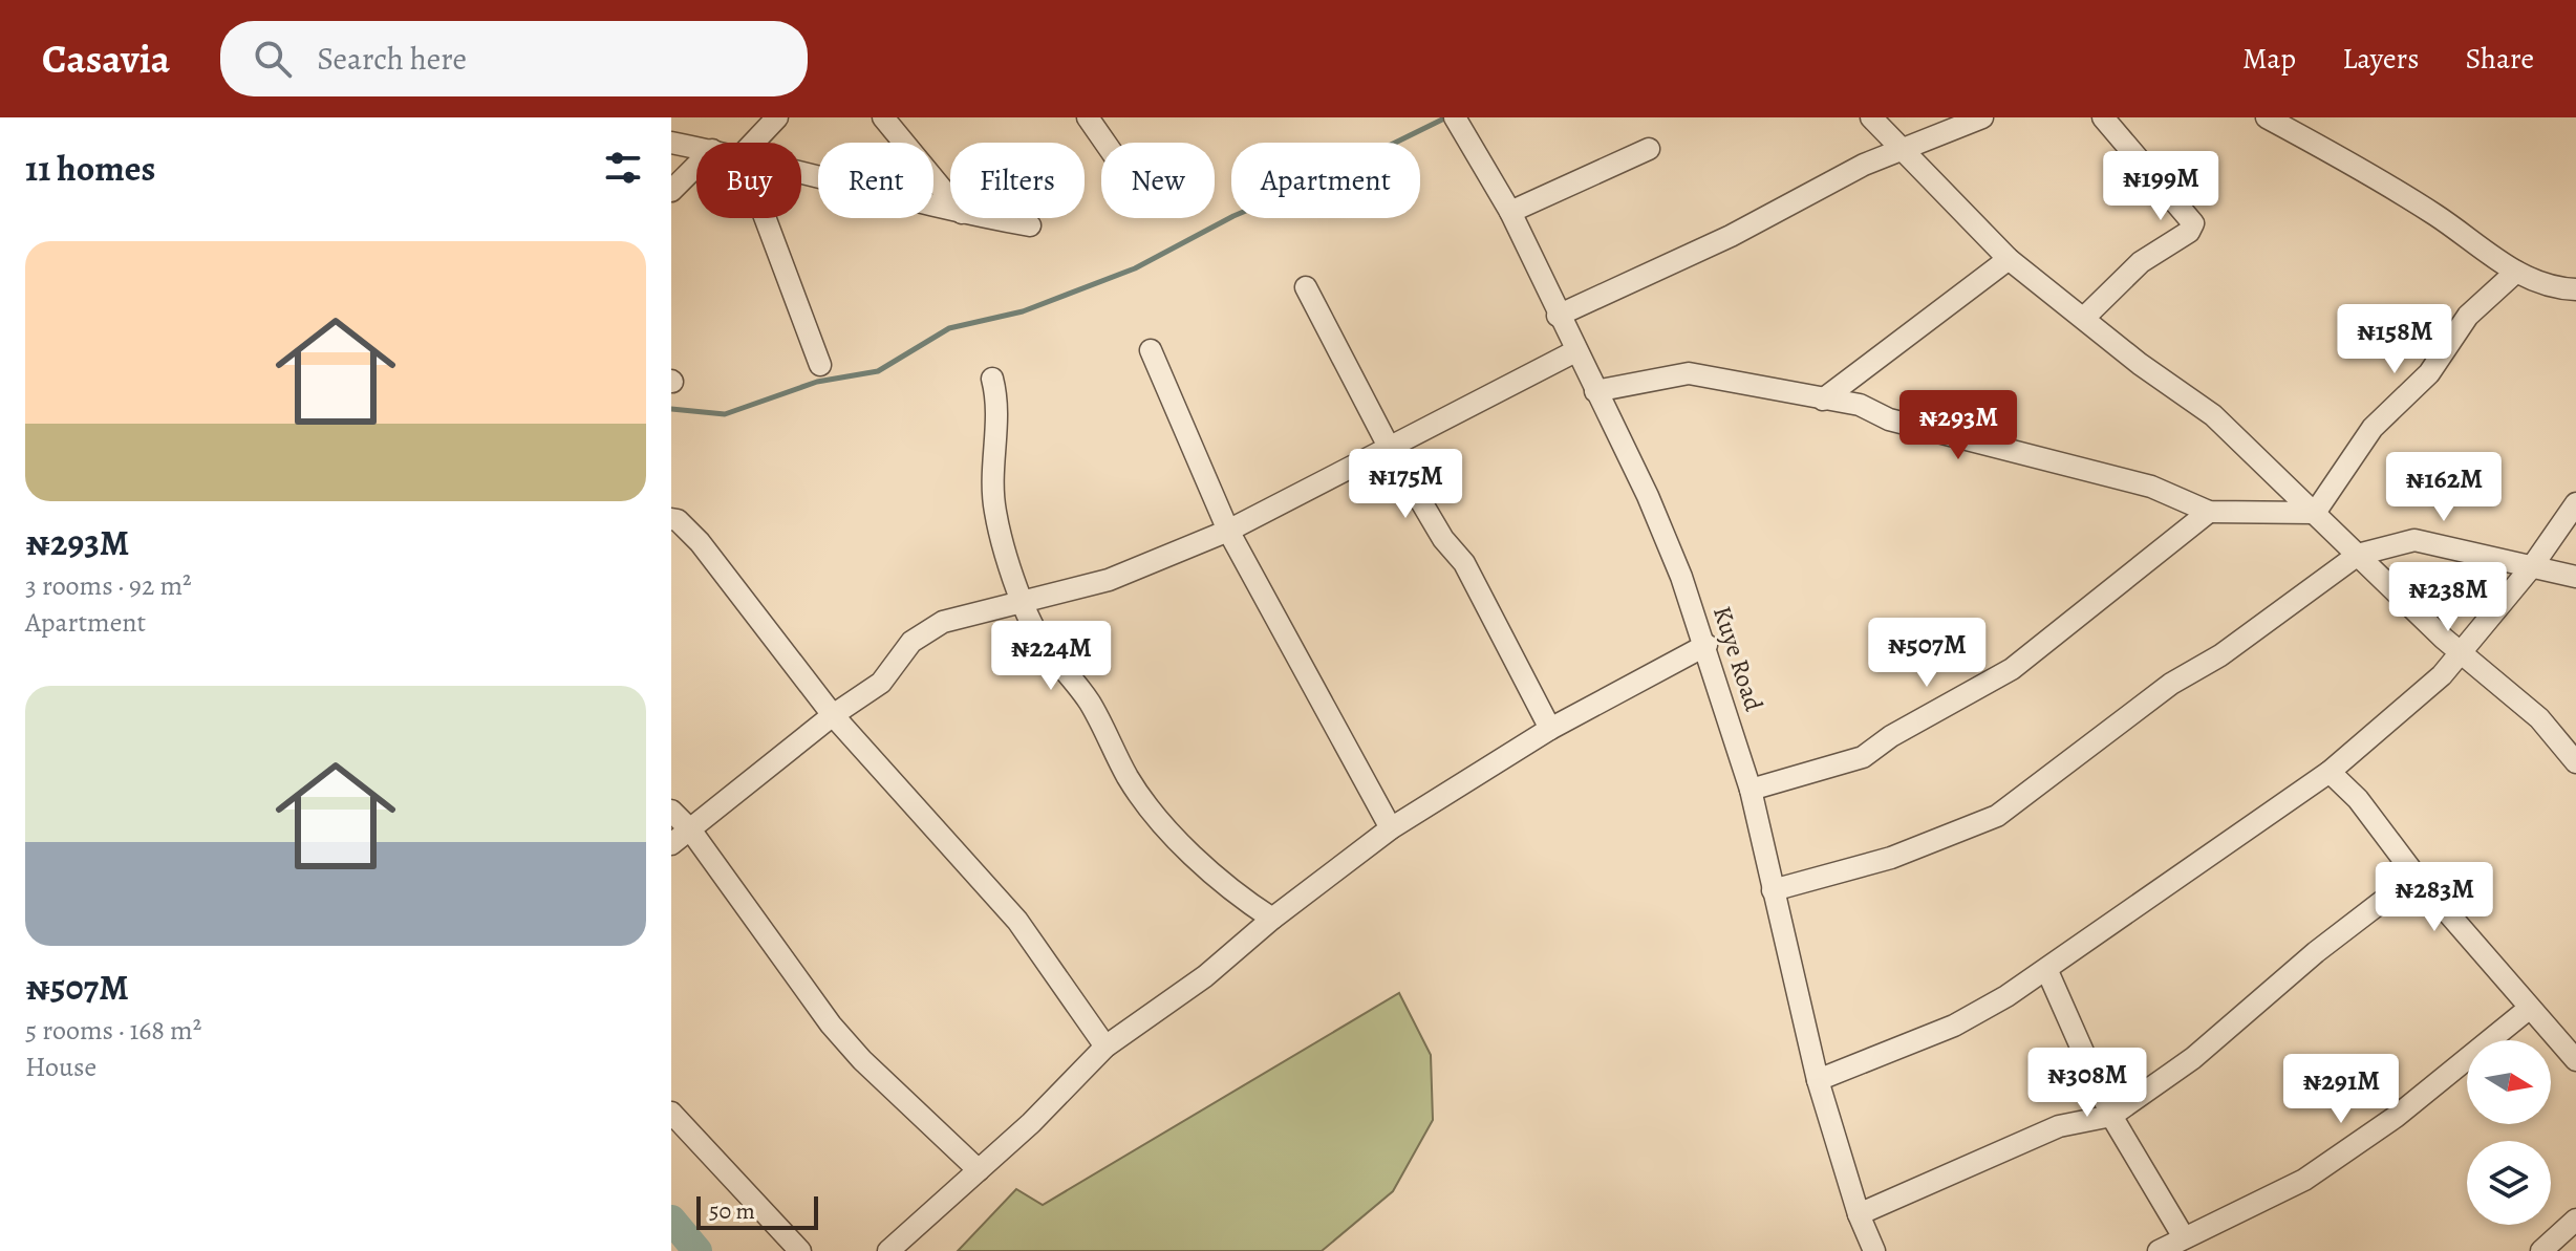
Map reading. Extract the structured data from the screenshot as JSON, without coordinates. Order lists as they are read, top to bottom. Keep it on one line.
{"streets":{"street":["Kuye Road"]},"scale_bar":"50 m","north":"right","page":{"header":"Casavia","search":"Search here","nav":["Map","Layers","Share"],"heading":"11 homes","chip":["Buy","Rent","Filters","New","Apartment"],"price":["₦199M","₦158M","₦293M","₦175M","₦162M","₦238M","₦507M","₦224M","₦283M","₦308M","₦291M"],"list":[{"name":"₦293M","note":"3 rooms · 92 m² · Apartment"},{"name":"₦507M","note":"5 rooms · 168 m² · House"}],"scale":"50 m"}}
